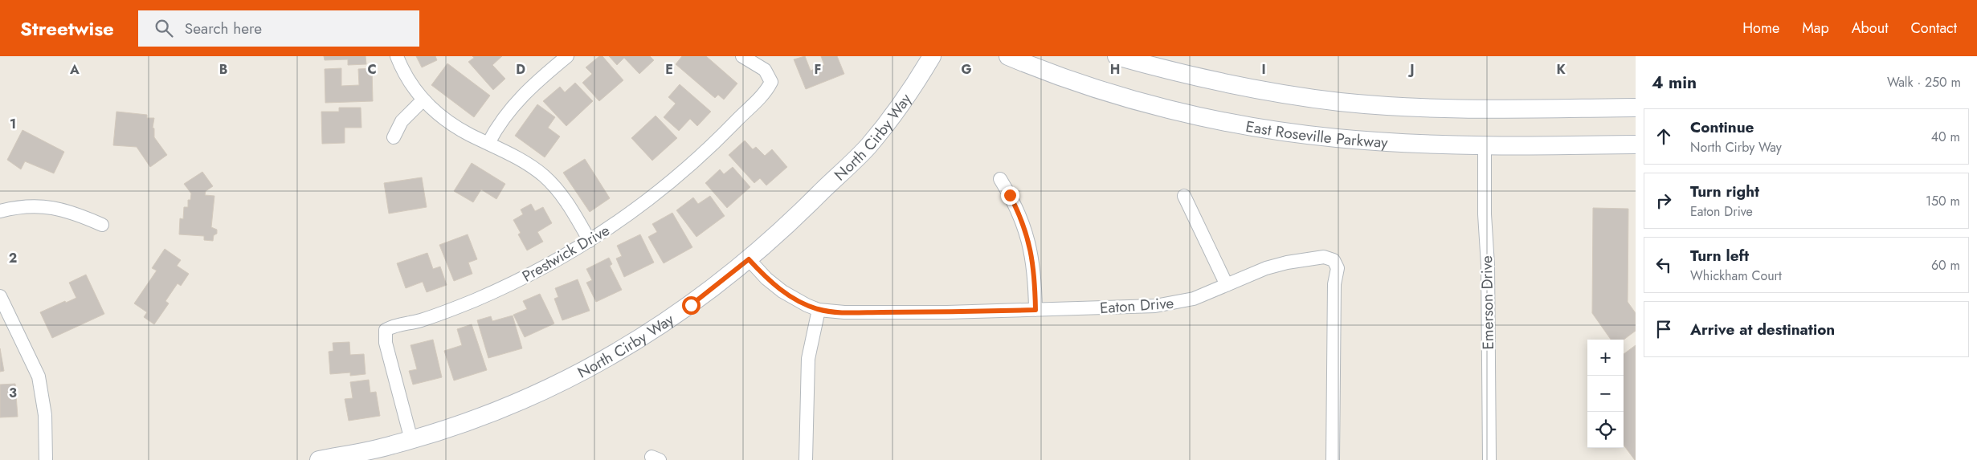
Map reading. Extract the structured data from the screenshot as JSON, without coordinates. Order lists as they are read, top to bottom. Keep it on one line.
{"streets":{"main road":["East Roseville Parkway","North Cirby Way"],"street":["Prestwick Drive","Emerson Drive","Eaton Drive"]},"crossings":[["East Roseville Parkway","Emerson Drive"],["North Cirby Way","Prestwick Drive"],["North Cirby Way","Eaton Drive"]],"page":{"header":"Streetwise","search":"Search here","nav":["Home","Map","About","Contact"],"heading":["4 min","Walk · 250 m"],"list":[["Continue","North Cirby Way","40 m"],["Turn right","Eaton Drive","150 m"],["Turn left","Whickham Court","60 m"],"Arrive at destination"],"map_buttons":["+","−"]},"grid":{"columns":["A","B","C","D","E","F","G","H","I","J","K"],"rows":["1","2","3"]}}
